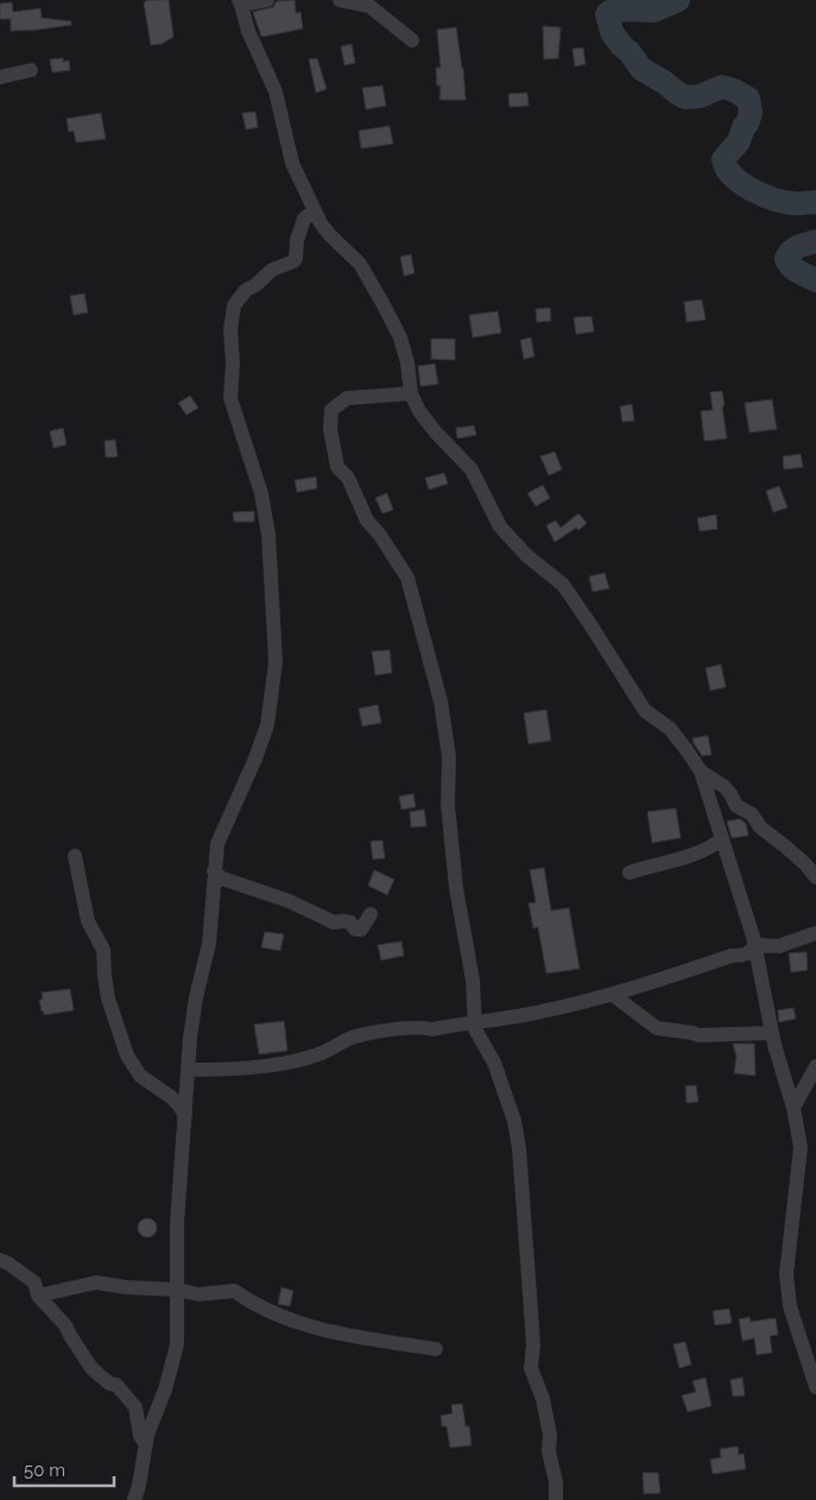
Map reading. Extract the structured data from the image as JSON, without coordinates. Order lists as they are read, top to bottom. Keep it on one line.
{"scale_bar":"50 m"}
